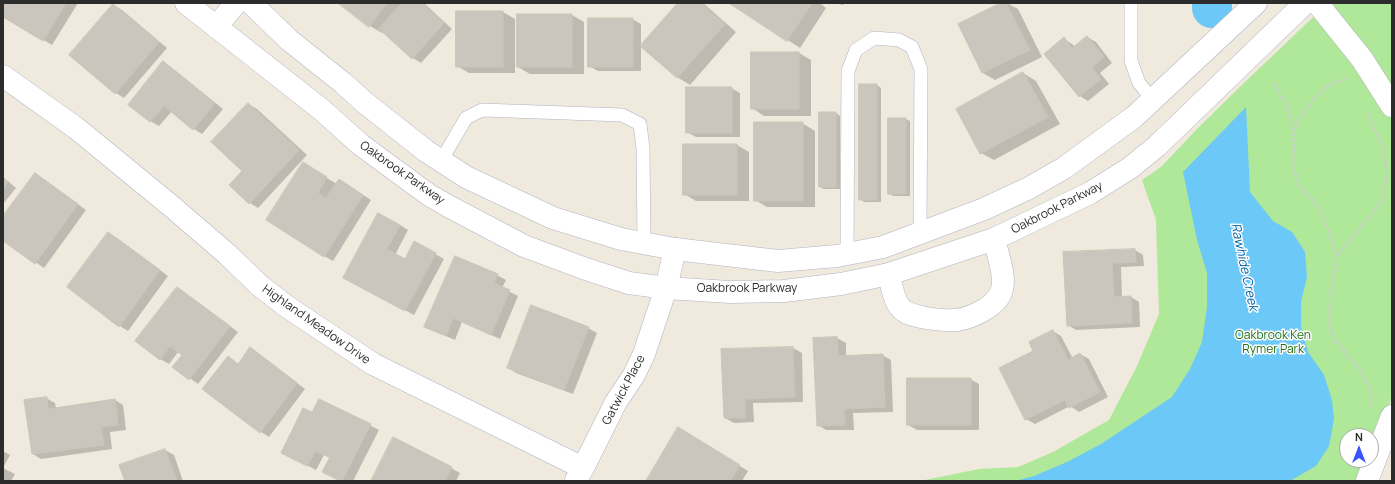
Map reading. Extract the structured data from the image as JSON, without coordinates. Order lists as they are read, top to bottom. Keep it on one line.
{"streets":{"street":["Oakbrook Parkway","Highland Meadow Drive","Gatwick Place"]},"crossings":[["Oakbrook Parkway","Gatwick Place"],["Highland Meadow Drive","Gatwick Place"]],"water":["Rawhide Creek"],"parks":["Oakbrook Ken Rymer Park"],"north":"top"}
